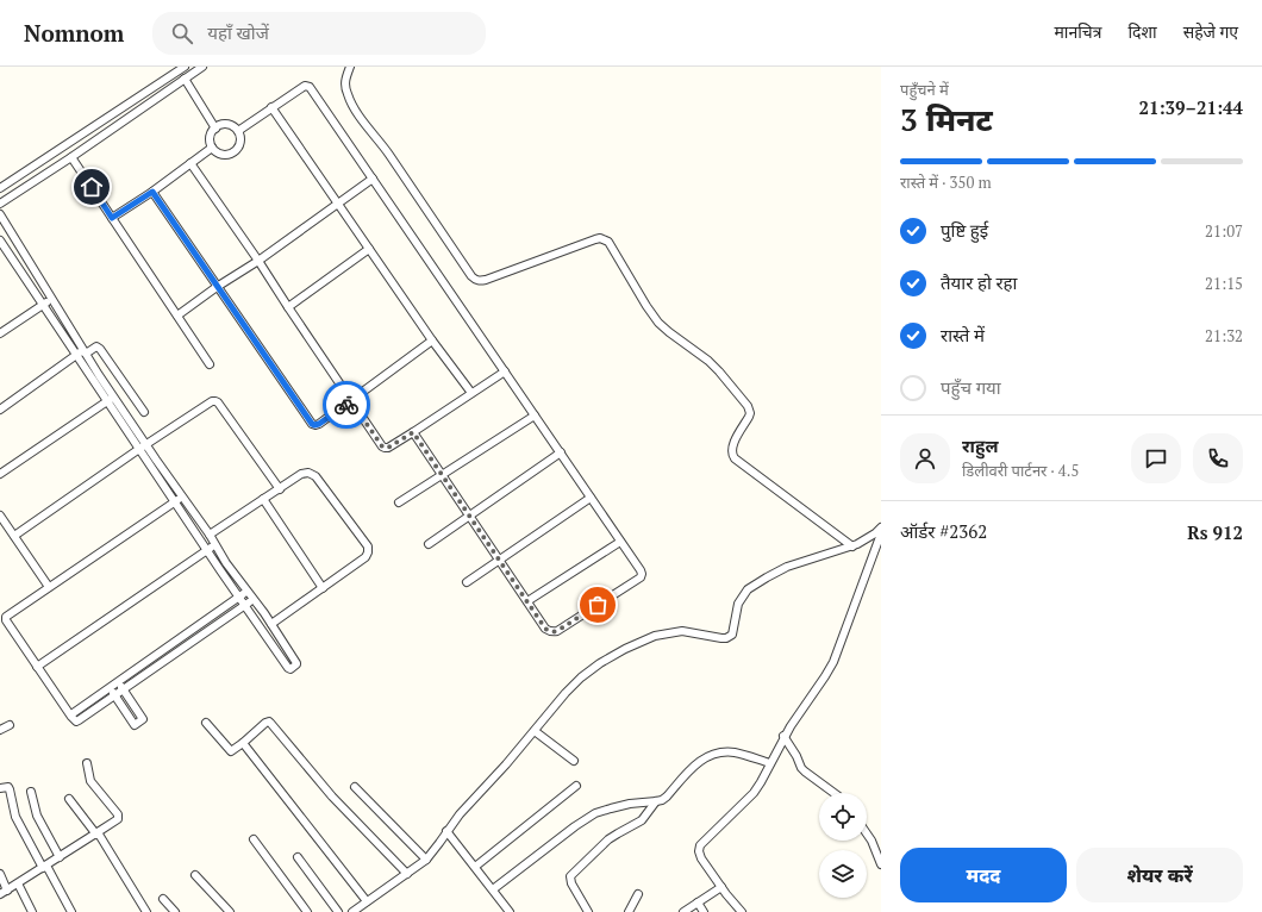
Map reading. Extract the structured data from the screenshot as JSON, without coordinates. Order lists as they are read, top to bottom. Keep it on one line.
{"page":{"header":"Nomnom","search":"यहाँ खोजें","nav":["मानचित्र","दिशा","सहेजे गए"],"heading":["3 मिनट","पहुँचने में","21:39–21:44"],"panel":["राहुल","डिलीवरी पार्टनर · 4.5","ऑर्डर #2362","Rs 912"],"bar":"रास्ते में · 350 m","list":[["पुष्टि हुई","21:07"],["तैयार हो रहा","21:15"],["रास्ते में","21:32"],"पहुँच गया"],"buttons":["मदद","शेयर करें"]}}
